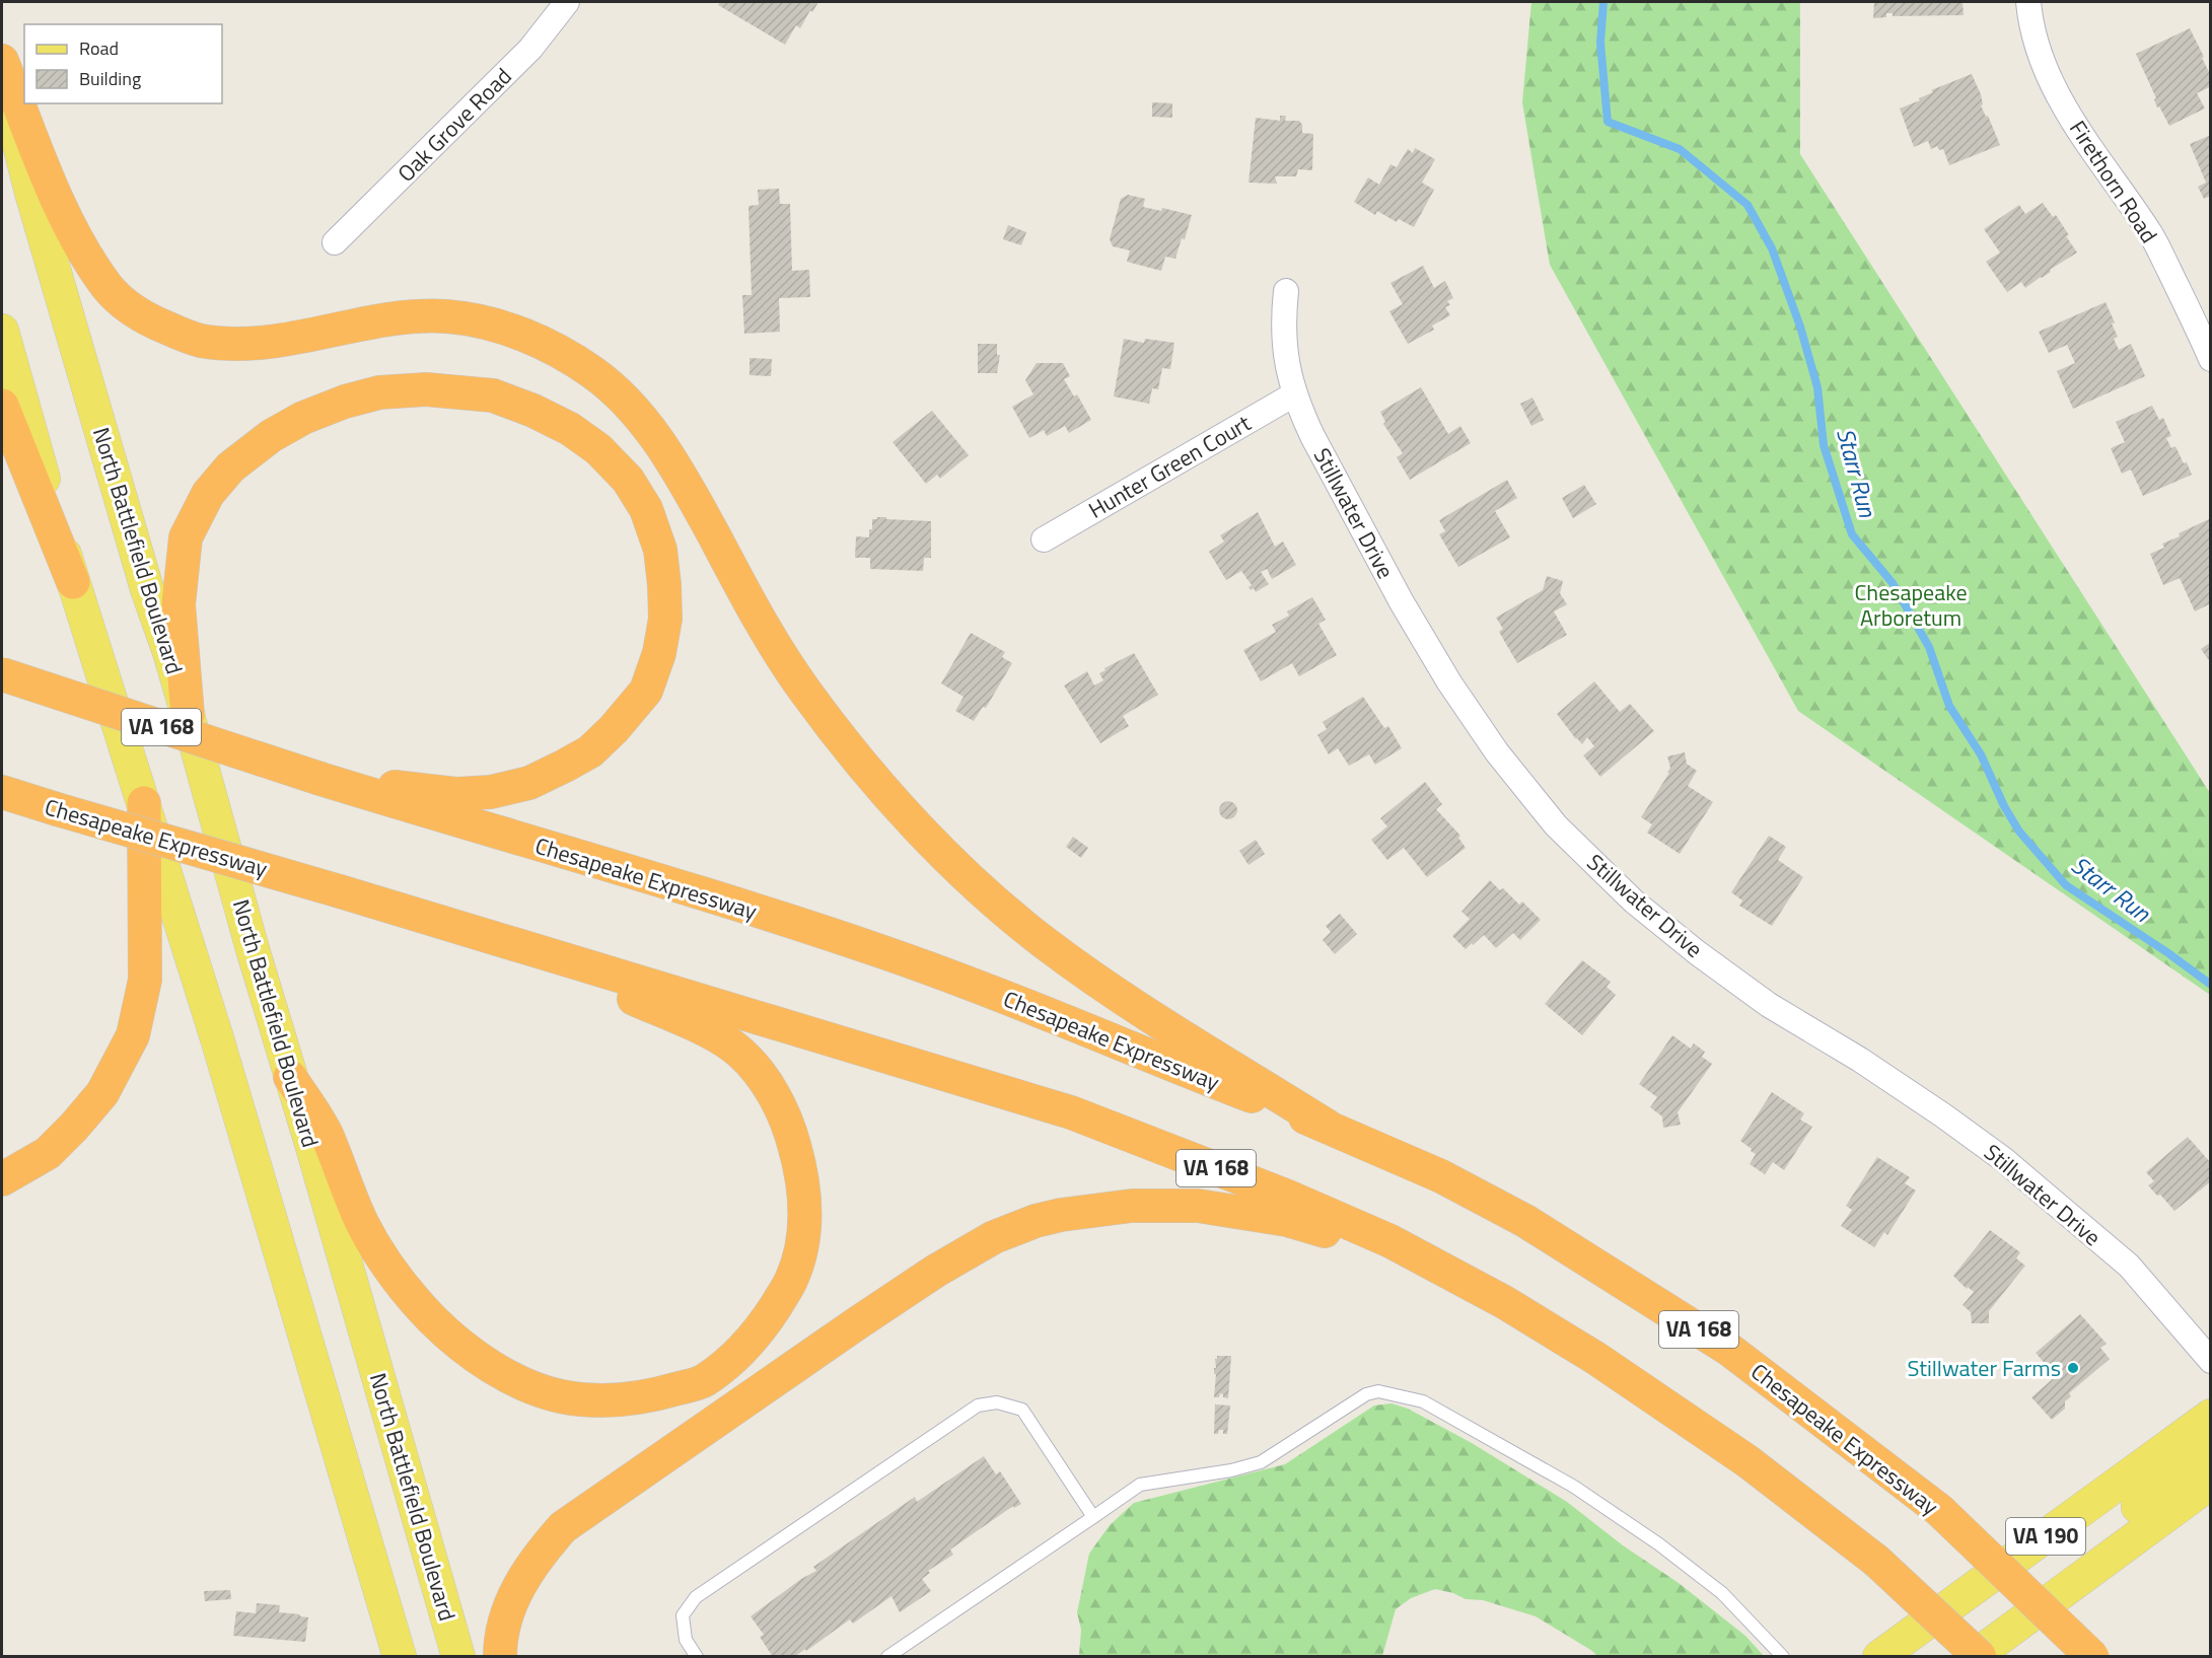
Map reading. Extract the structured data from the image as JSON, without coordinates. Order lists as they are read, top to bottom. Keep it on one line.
{"streets":{"highway":["VA 168","Chesapeake Expressway"],"main road":["North Battlefield Boulevard","VA 190"],"street":["Oak Grove Road","Firethorn Road","Hunter Green Court","Stillwater Drive"]},"crossings":[["Hunter Green Court","Stillwater Drive"]],"water":["Starr Run"],"parks":["Chesapeake Arboretum"],"places":["Stillwater Farms"],"legend":["Road","Building"]}
